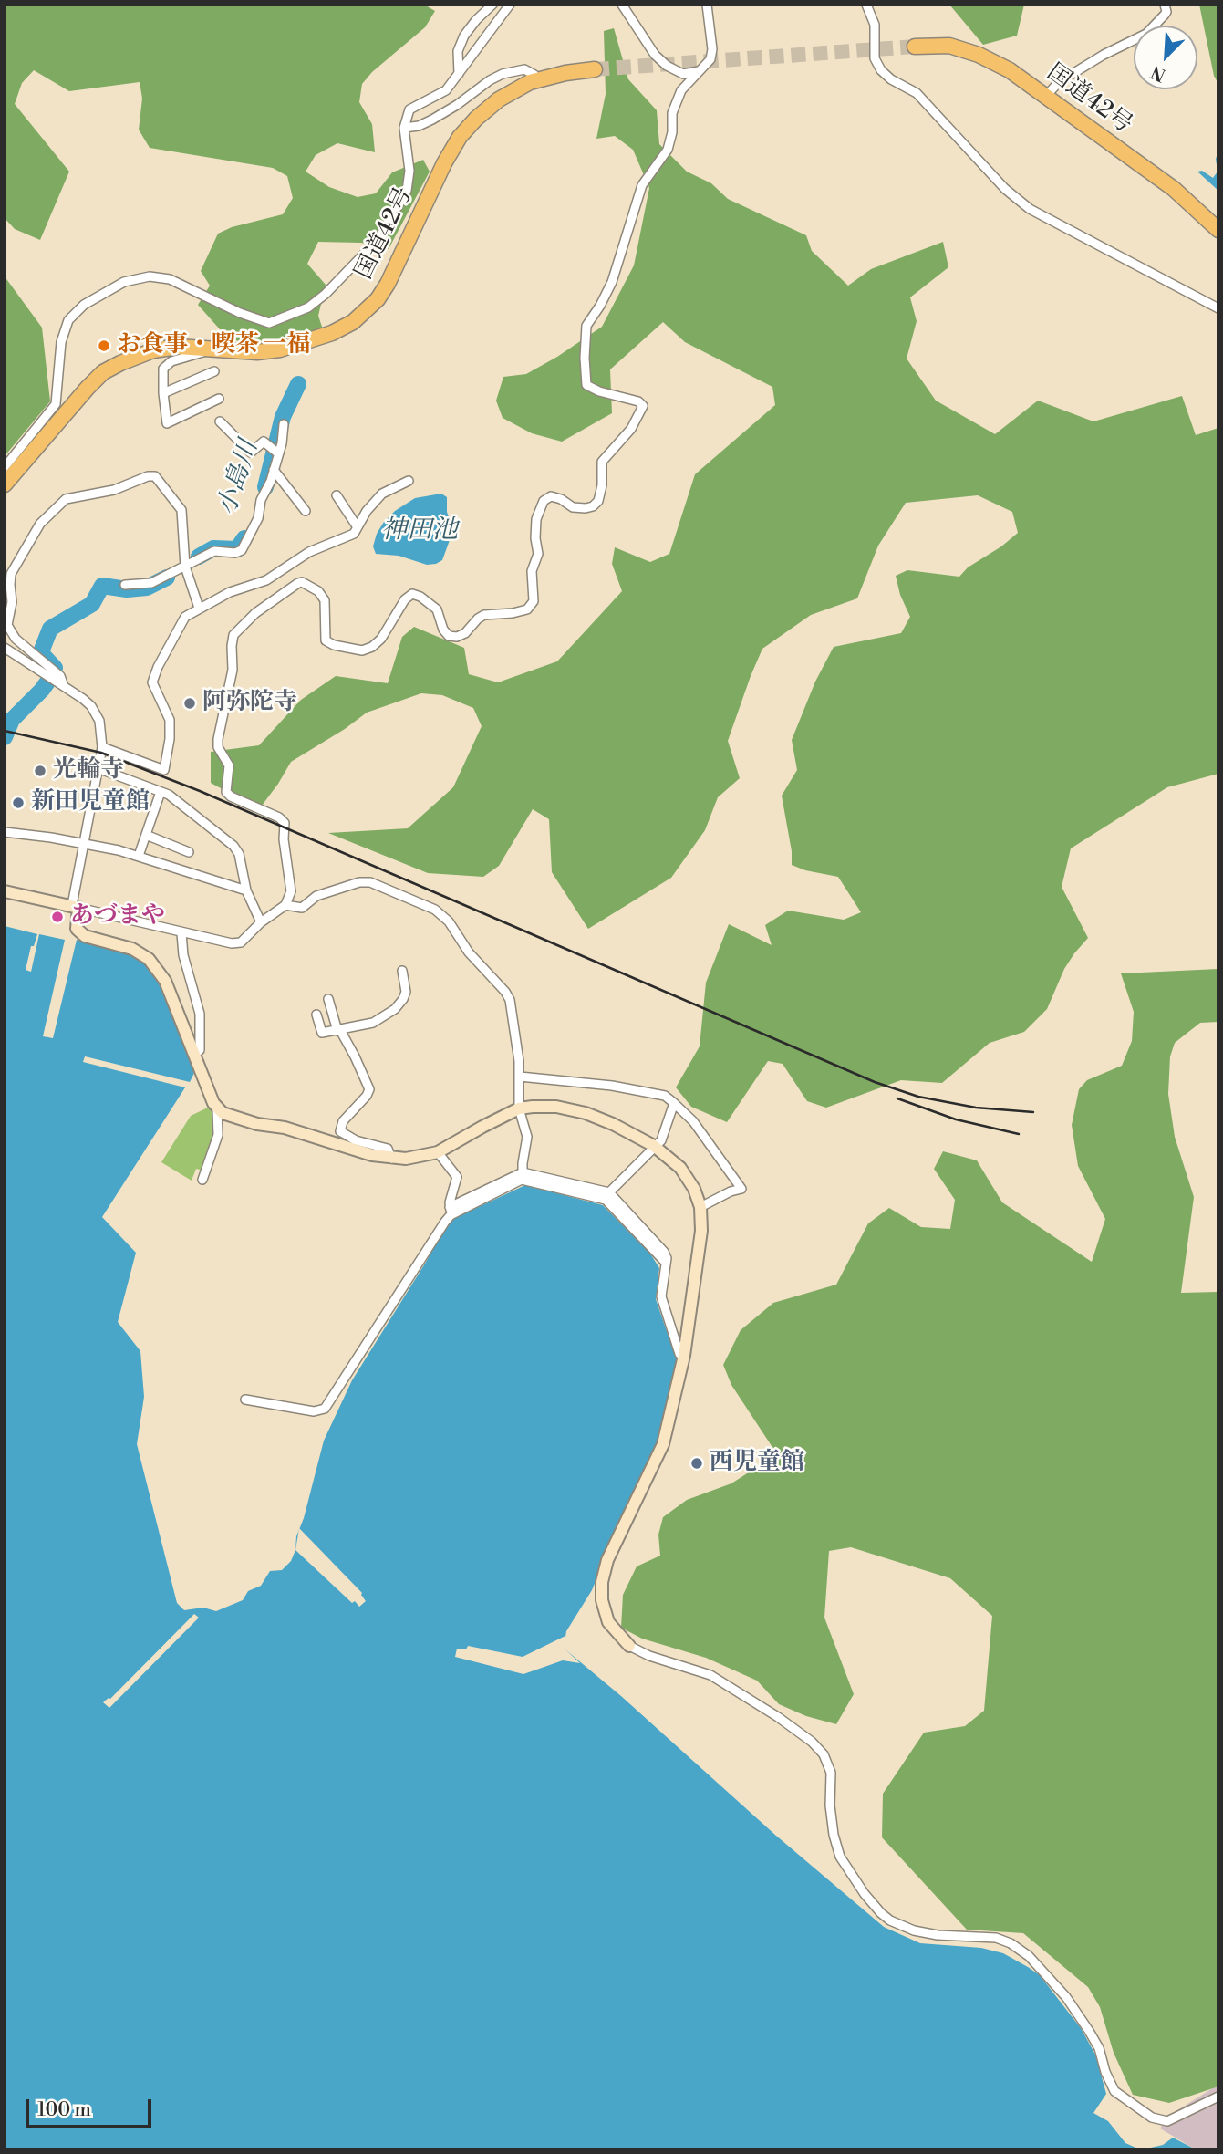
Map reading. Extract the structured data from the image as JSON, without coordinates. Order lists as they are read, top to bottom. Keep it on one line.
{"streets":{"highway":["国道42号"]},"water":["小島川","神田池"],"places":["お食事・喫茶 一福","阿弥陀寺","光輪寺","新田児童館","あづまや","西児童館"],"scale_bar":"100 m","north":"bottom left"}
